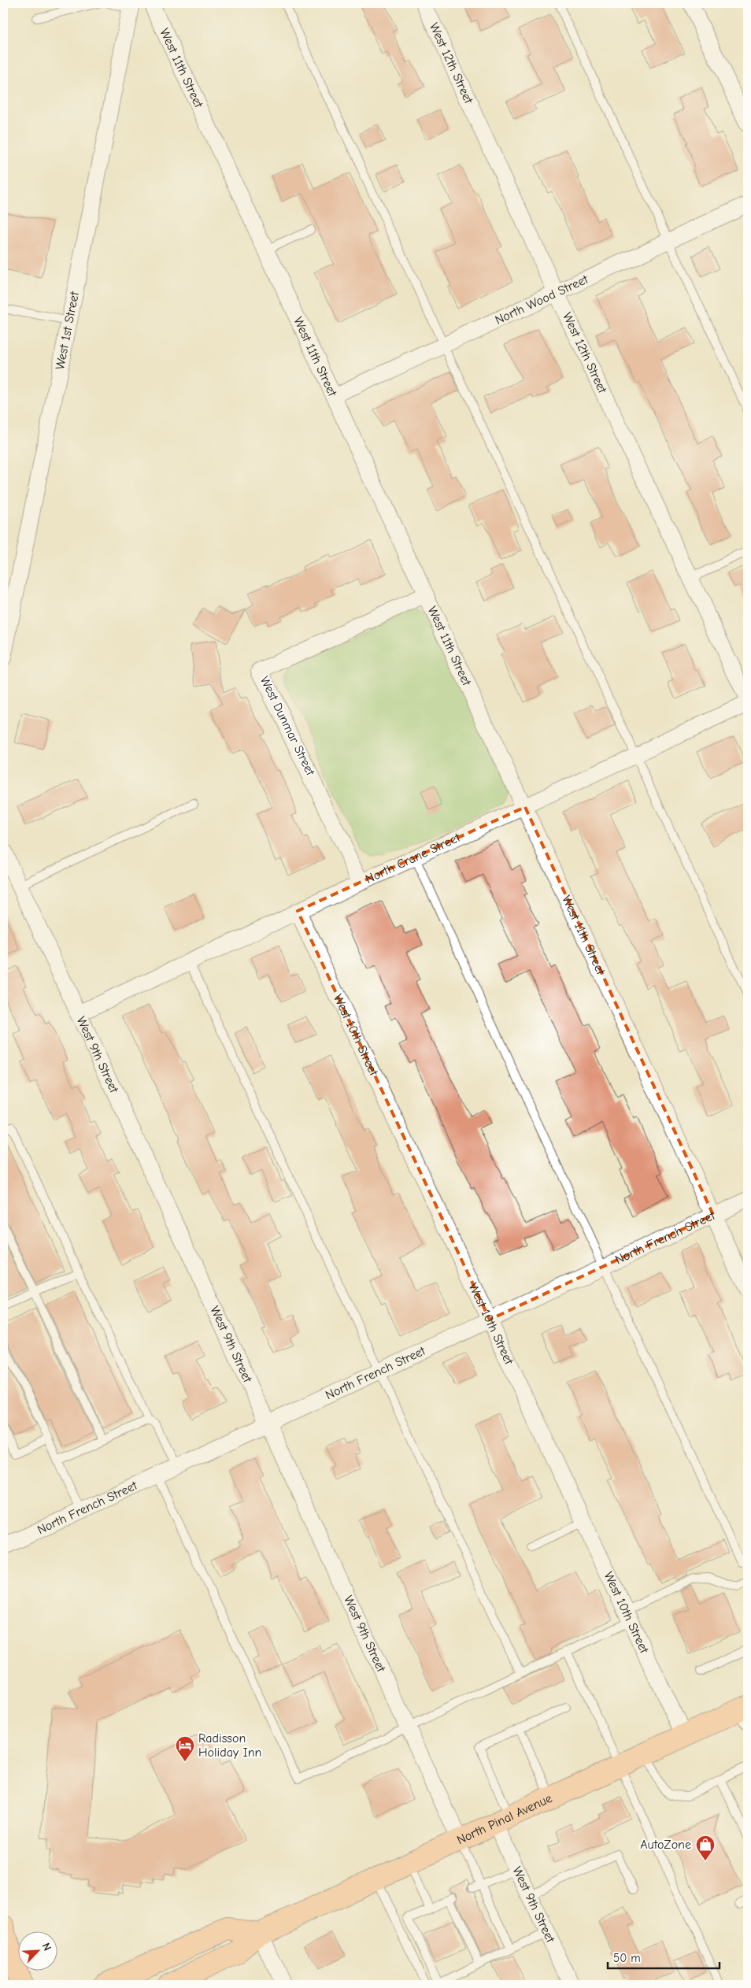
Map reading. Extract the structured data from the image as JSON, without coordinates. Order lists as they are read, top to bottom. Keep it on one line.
{"streets":{"main road":["North Pinal Avenue"],"street":["West 12th Street","West 11th Street","North Wood Street","West 1st Street","West Dunmar Street","North Crane Street","West 10th Street","West 9th Street","North French Street"]},"crossings":[["West 12th Street","North Wood Street"],["West 12th Street","North Crane Street"],["West 11th Street","North Wood Street"],["West 11th Street","West Dunmar Street"],["West 11th Street","North Crane Street"],["West 11th Street","North French Street"],["West Dunmar Street","North Crane Street"],["North Crane Street","West 10th Street"],["North Crane Street","West 9th Street"],["West 10th Street","North French Street"],["West 10th Street","North Pinal Avenue"],["West 9th Street","North French Street"],["West 9th Street","North Pinal Avenue"]],"places":{"hotel":["Radisson Holiday Inn"],"shop":["AutoZone"]},"scale_bar":"50 m","north":"top right"}
